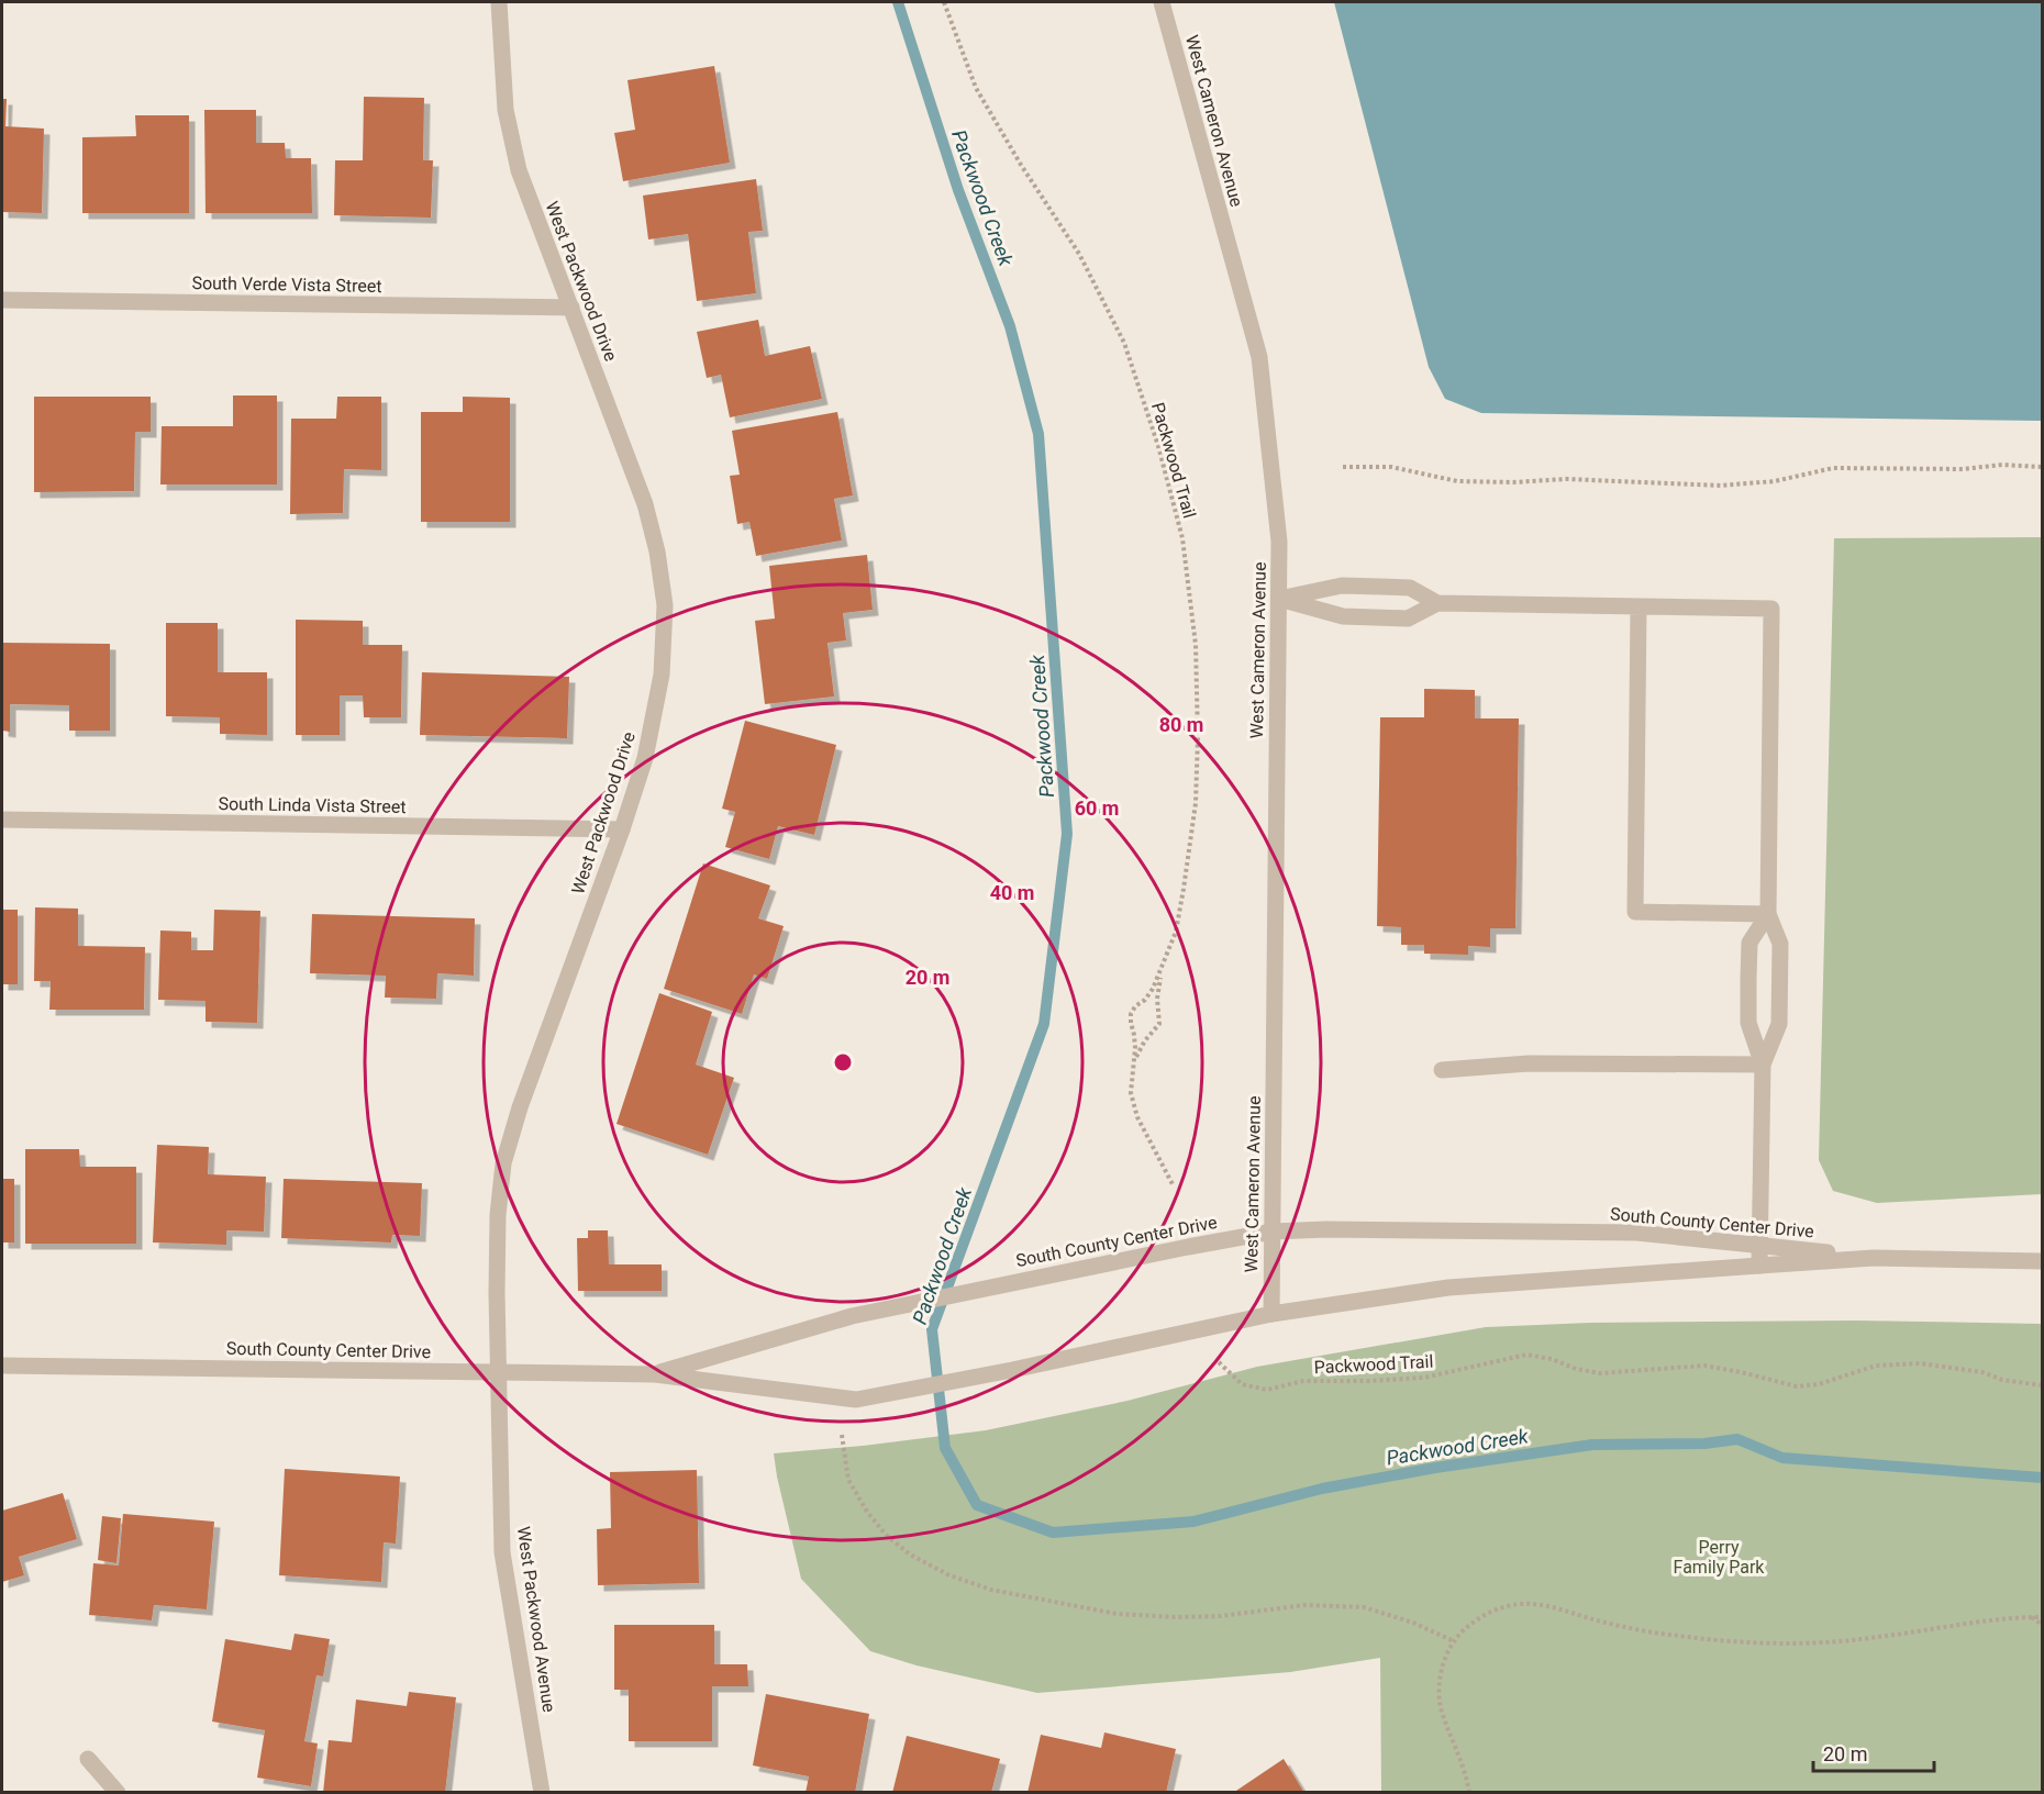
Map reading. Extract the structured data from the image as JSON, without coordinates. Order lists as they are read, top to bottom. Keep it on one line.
{"streets":{"street":["West Cameron Avenue","West Packwood Drive","South Verde Vista Street","South Linda Vista Street","South County Center Drive","West Packwood Avenue"],"path":["Packwood Trail"]},"crossings":[["West Cameron Avenue","South County Center Drive"],["West Packwood Drive","South Verde Vista Street"],["West Packwood Drive","South Linda Vista Street"],["West Packwood Drive","South County Center Drive"],["West Packwood Drive","West Packwood Avenue"],["South County Center Drive","West Packwood Avenue"]],"water":["Packwood Creek"],"parks":["Perry Family Park"],"scale_bar":"20 m","rings":["80 m","60 m","40 m","20 m"]}
